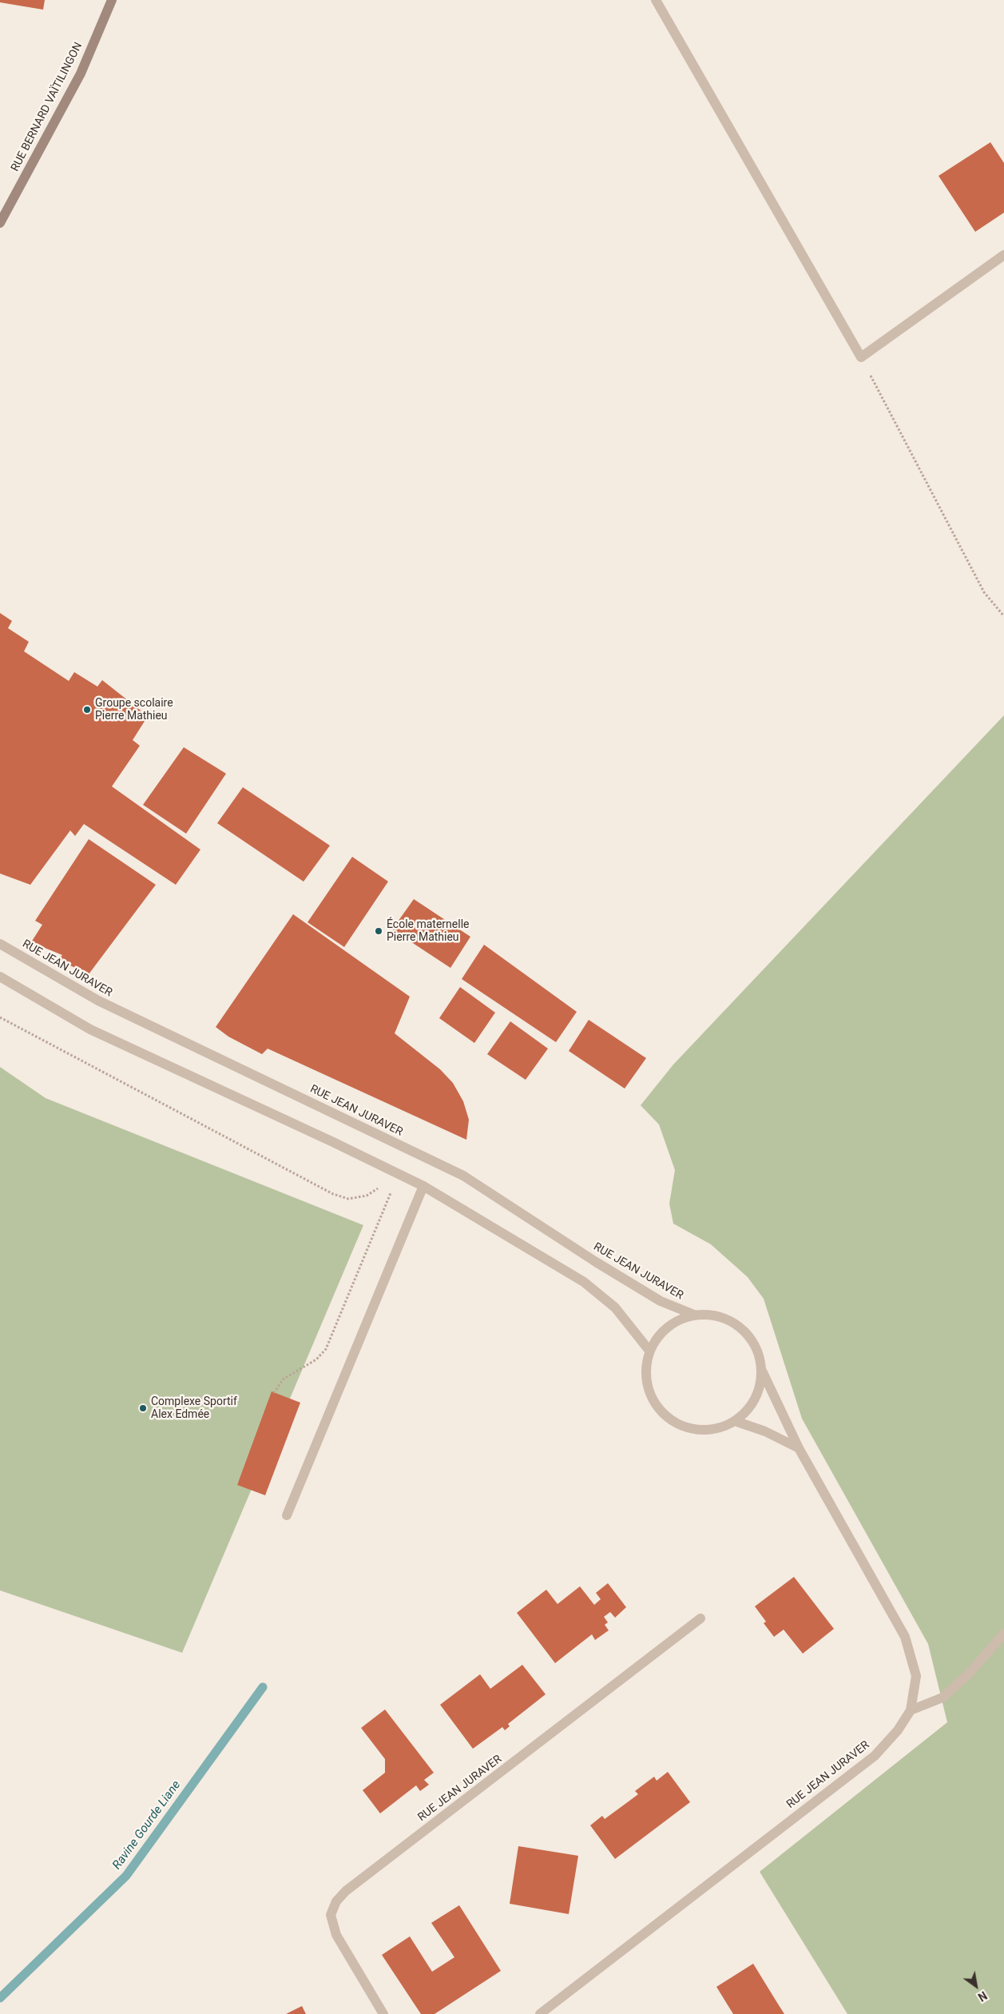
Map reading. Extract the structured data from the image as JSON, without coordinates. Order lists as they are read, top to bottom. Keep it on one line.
{"streets":{"street":["RUE BERNARD VAÏTILINGON","RUE JEAN JURAVER"]},"water":["Ravine Gourde Liane"],"places":["Groupe scolaire Pierre Mathieu","École maternelle Pierre Mathieu","Complexe Sportif Alex Edmée"],"north":"bottom right"}
